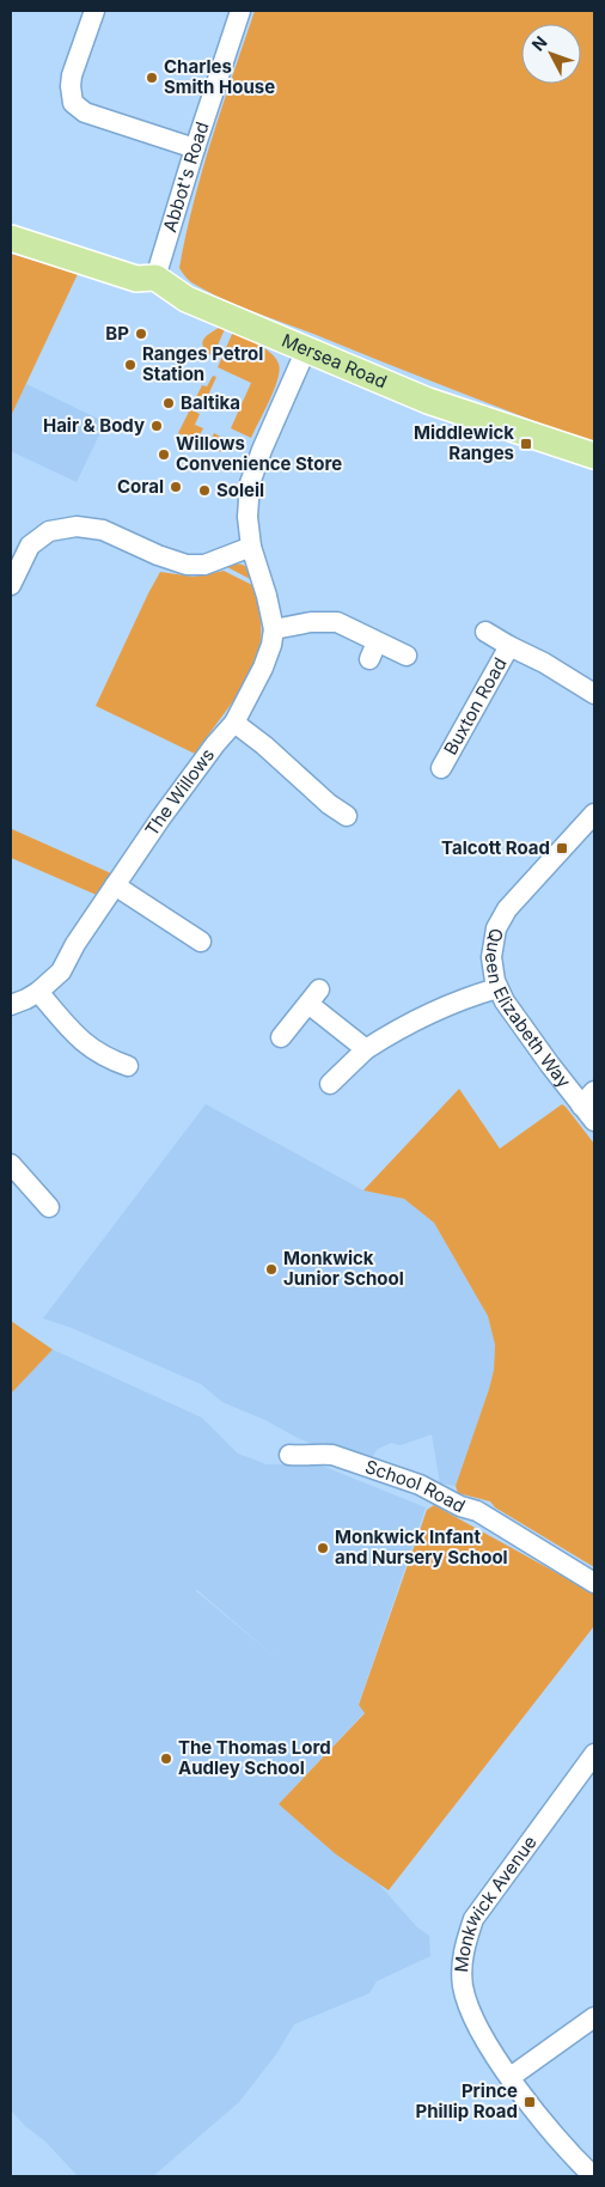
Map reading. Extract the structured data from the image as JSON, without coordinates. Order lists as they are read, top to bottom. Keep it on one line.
{"streets":{"main road":["Mersea Road"],"street":["Abbot's Road","Buxton Road","The Willows","Queen Elizabeth Way","School Road","Monkwick Avenue"]},"crossings":[["Abbot's Road","Mersea Road"],["Mersea Road","The Willows"]],"places":{"other":["Charles Smith House","BP","Ranges Petrol Station","Baltika","Hair & Body","Willows Convenience Store","Coral","Soleil","Monkwick Junior School","Monkwick Infant and Nursery School","The Thomas Lord Audley School"],"transit":["Middlewick Ranges","Talcott Road","Prince Phillip Road"]},"north":"top left"}
